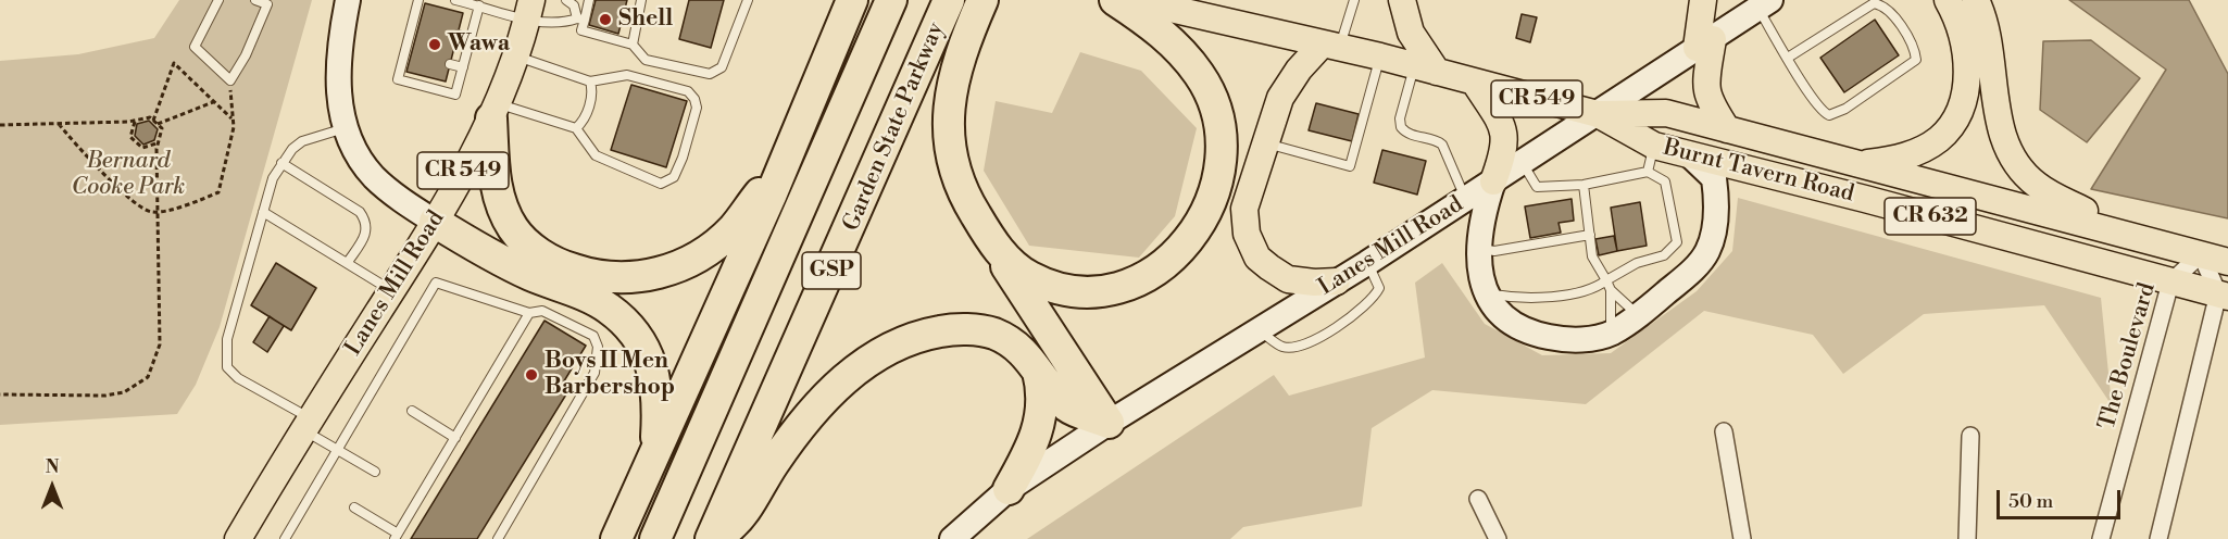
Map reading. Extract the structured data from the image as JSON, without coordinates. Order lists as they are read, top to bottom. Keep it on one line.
{"streets":{"highway":["Garden State Parkway","GSP"],"main road":["CR 549","Burnt Tavern Road","CR 632","Lanes Mill Road"],"street":["The Boulevard"]},"crossings":[["Burnt Tavern Road","Lanes Mill Road"],["Burnt Tavern Road","The Boulevard"]],"parks":["Bernard Cooke Park"],"places":["Shell","Wawa","Boys II Men Barbershop"],"scale_bar":"50 m","north":"top"}
